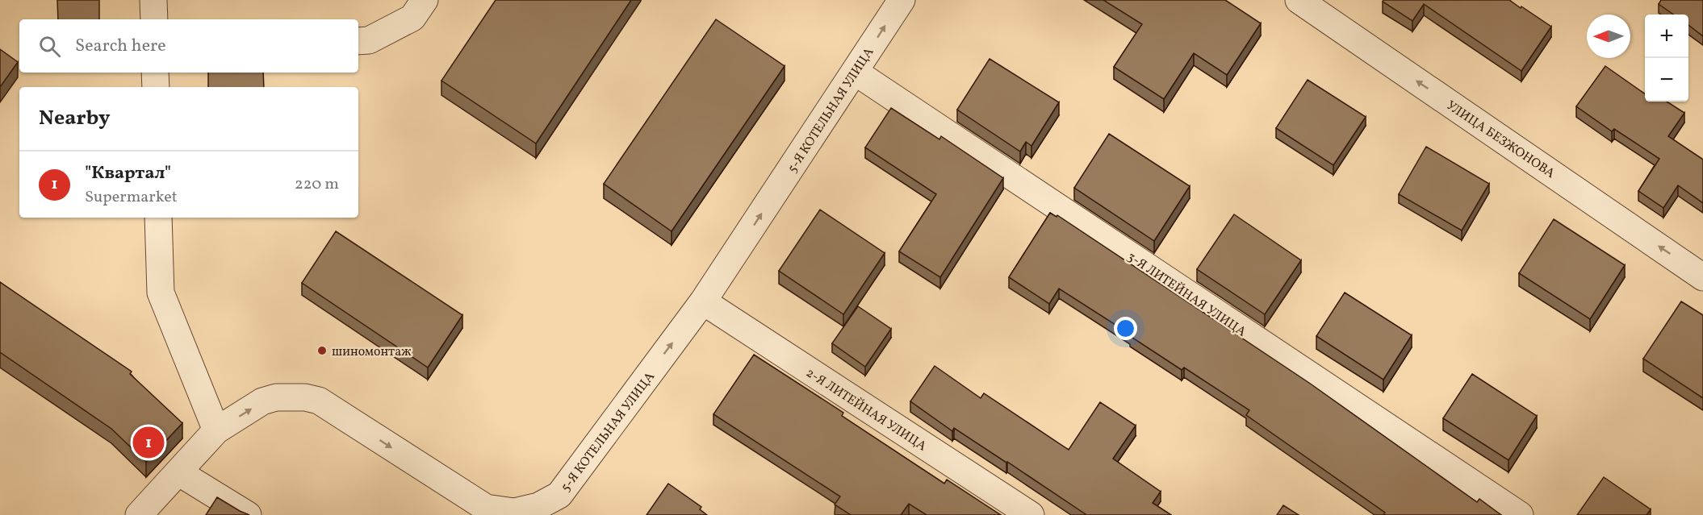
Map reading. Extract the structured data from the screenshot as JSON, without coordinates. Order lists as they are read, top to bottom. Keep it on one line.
{"streets":{"street":["5-Я КОТЕЛЬНАЯ УЛИЦА","УЛИЦА БЕЗЖОНОВА","3-Я ЛИТЕЙНАЯ УЛИЦА","2-Я ЛИТЕЙНАЯ УЛИЦА"]},"crossings":[["5-Я КОТЕЛЬНАЯ УЛИЦА","3-Я ЛИТЕЙНАЯ УЛИЦА"],["5-Я КОТЕЛЬНАЯ УЛИЦА","2-Я ЛИТЕЙНАЯ УЛИЦА"]],"one_way":["5-Я КОТЕЛЬНАЯ УЛИЦА","УЛИЦА БЕЗЖОНОВА"],"places":["шиномонтаж"],"north":"left","page":{"map_buttons":["+","−"],"search":"Search here","heading":"Nearby","list":[{"mark":"1","name":"\"Квартал\"","note":"Supermarket","value":"220 m"}],"pins":"1"}}
